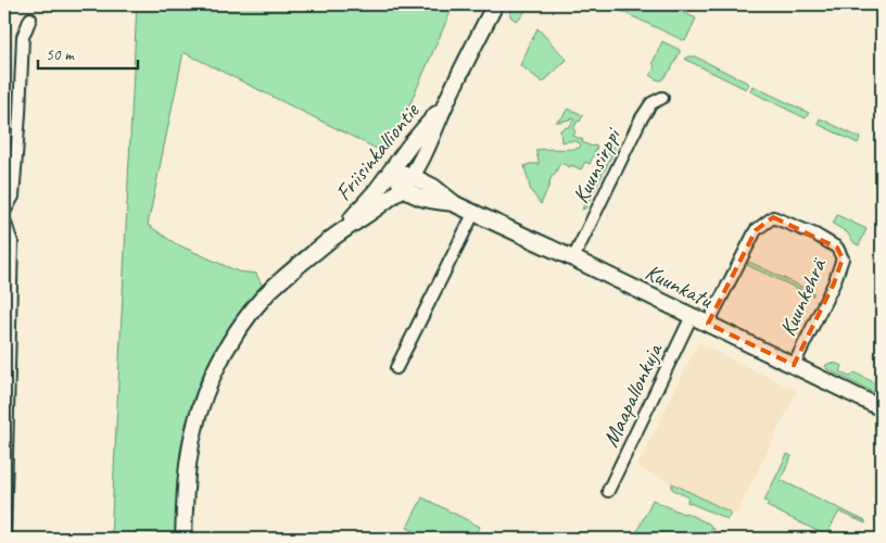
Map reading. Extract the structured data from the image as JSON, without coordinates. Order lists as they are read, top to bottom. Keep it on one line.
{"streets":{"main road":["Friisinkalliontie","Kuunkatu"],"street":["Kuunsirppi","Kuunkehrä","Maapallonkuja"]},"crossings":[["Friisinkalliontie","Kuunkatu"],["Kuunsirppi","Kuunkatu"],["Kuunkatu","Kuunkehrä"],["Kuunkatu","Maapallonkuja"]],"scale_bar":"50 m"}
